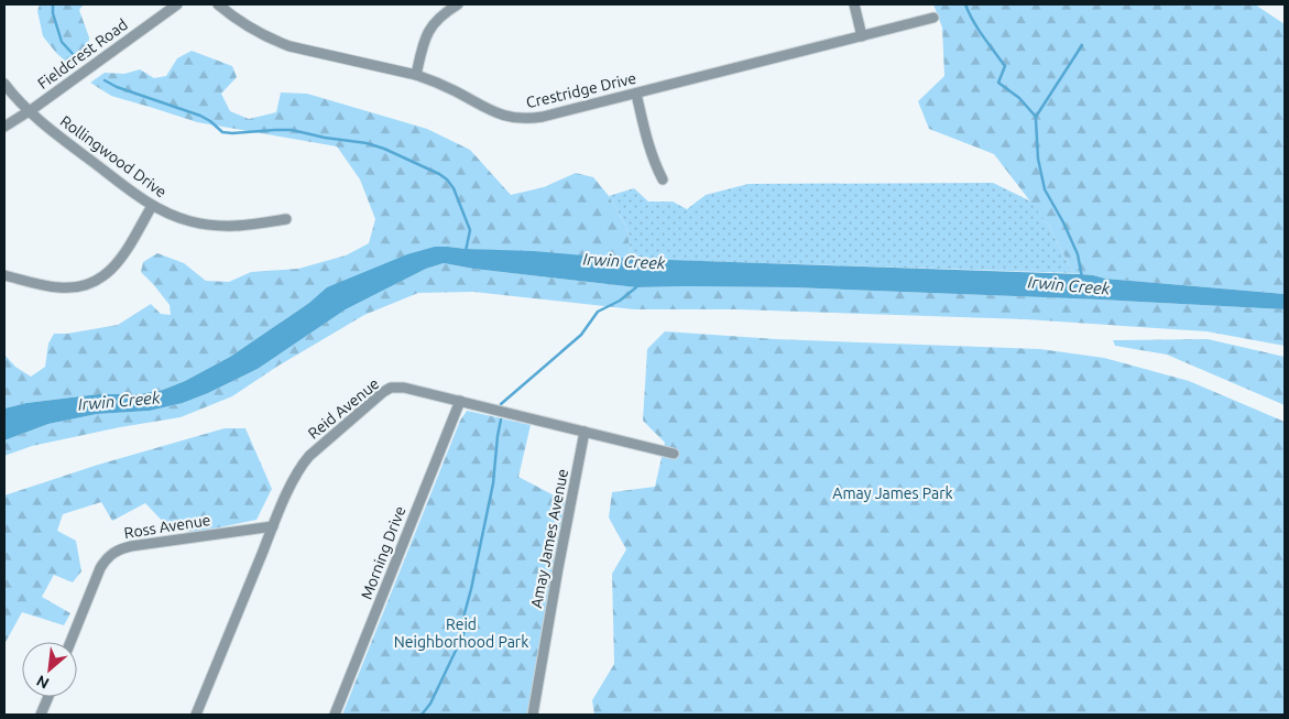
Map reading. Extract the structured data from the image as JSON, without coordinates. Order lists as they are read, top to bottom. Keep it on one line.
{"streets":{"street":["Fieldcrest Road","Crestridge Drive","Rollingwood Drive","Reid Avenue","Ross Avenue","Amay James Avenue","Morning Drive"]},"crossings":[["Fieldcrest Road","Rollingwood Drive"],["Reid Avenue","Ross Avenue"],["Reid Avenue","Amay James Avenue"],["Reid Avenue","Morning Drive"]],"water":["Irwin Creek"],"parks":["Amay James Park","Reid Neighborhood Park"],"north":"bottom left"}
